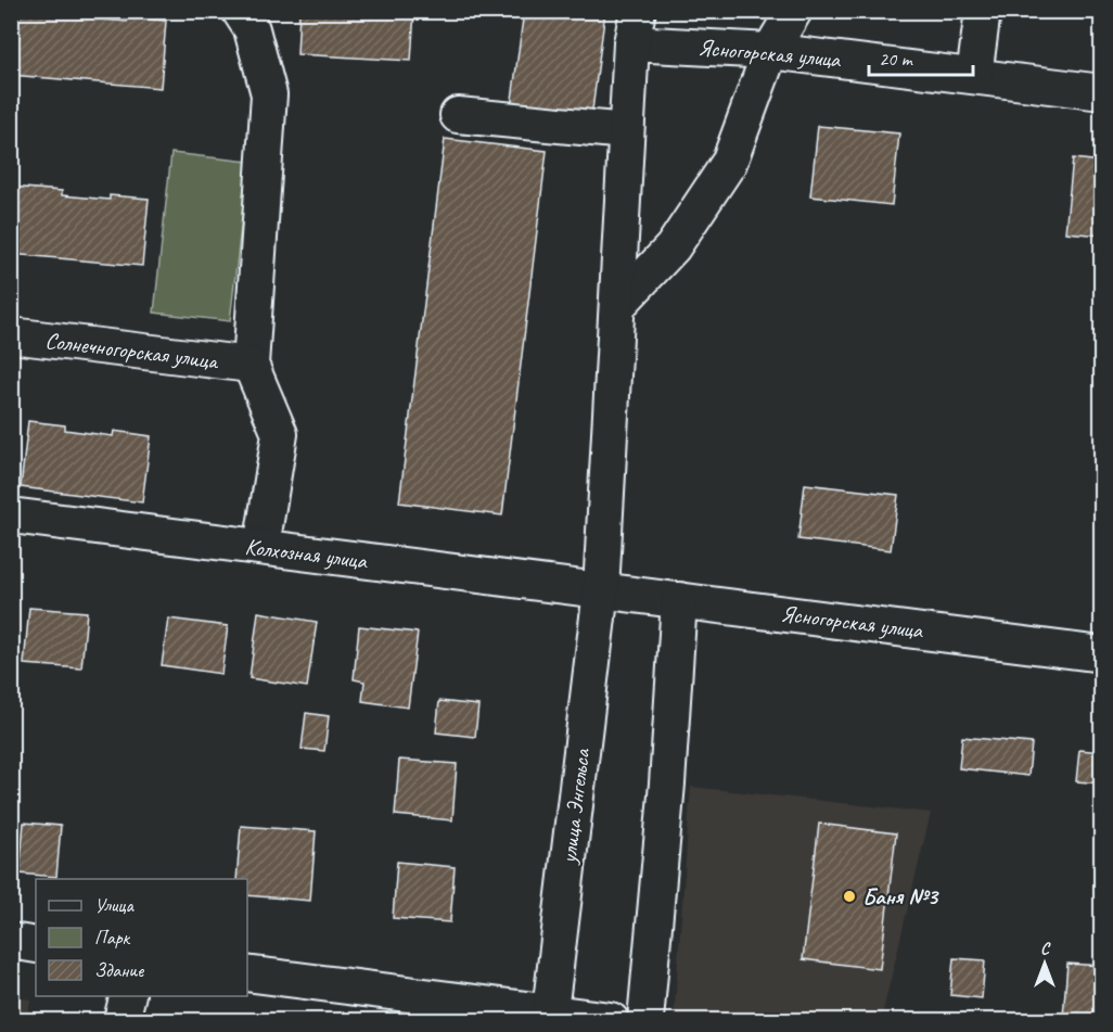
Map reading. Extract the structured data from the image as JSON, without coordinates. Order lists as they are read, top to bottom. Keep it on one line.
{"streets":{"street":["Ясногорская улица","Солнечногорская улица","Колхозная улица","улица Энгельса"]},"crossings":[["Ясногорская улица","Колхозная улица"],["Ясногорская улица","улица Энгельса"],["Колхозная улица","улица Энгельса"]],"places":["Баня №3"],"legend":["Улица","Парк","Здание"],"scale_bar":"20 m","north":"top"}
